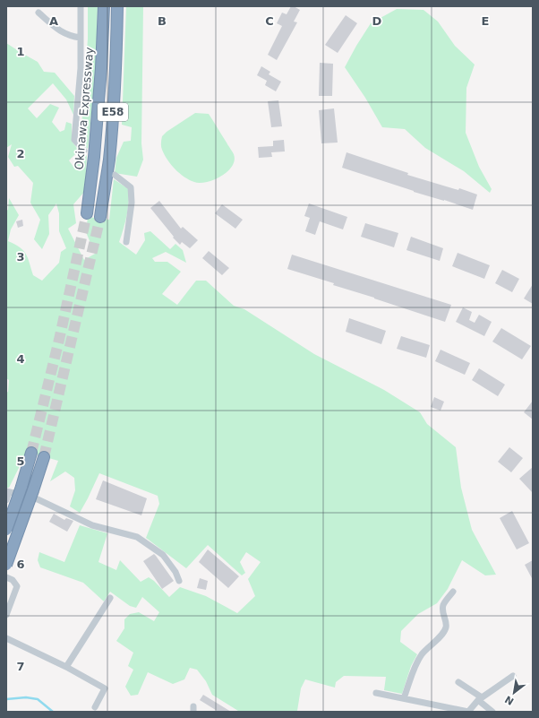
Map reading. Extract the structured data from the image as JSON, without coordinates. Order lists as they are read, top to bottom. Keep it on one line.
{"streets":{"highway":["Okinawa Expressway","E58"]},"north":"bottom left","grid":{"columns":["A","B","C","D","E"],"rows":["1","2","3","4","5","6","7"]}}
